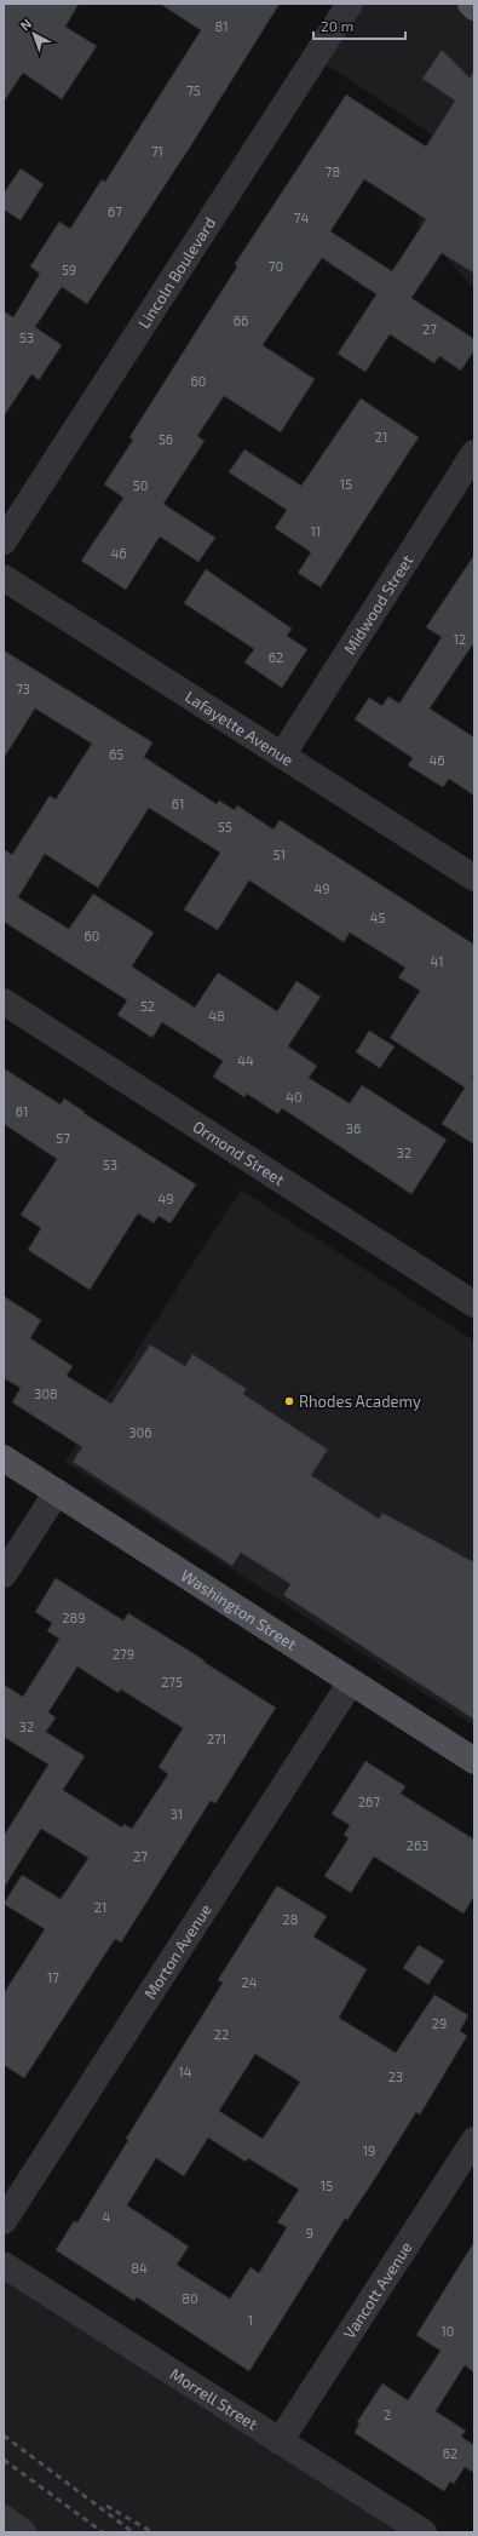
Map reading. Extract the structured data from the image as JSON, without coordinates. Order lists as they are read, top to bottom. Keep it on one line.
{"streets":{"main road":["Washington Street"],"street":["Lincoln Boulevard","Midwood Street","Lafayette Avenue","Ormond Street","Morton Avenue","Vancott Avenue","Morrell Street"]},"crossings":[["Midwood Street","Lafayette Avenue"],["Washington Street","Morton Avenue"],["Vancott Avenue","Morrell Street"]],"places":["Rhodes Academy"],"house_numbers":["81","75","71","78","67","74","70","59","66","27","53","60","21","56","15","50","11","46","12","62","73","65","46","61","55","51","49","45","60","41","52","48","44","40","61","36","57","32","53","49","308","306","289","279","275","32","271","267","31","263","27","21","28","17","24","29","22","14","23","19","15","4","9","84","80","1","10","2","62"],"scale_bar":"20 m","north":"top left"}
